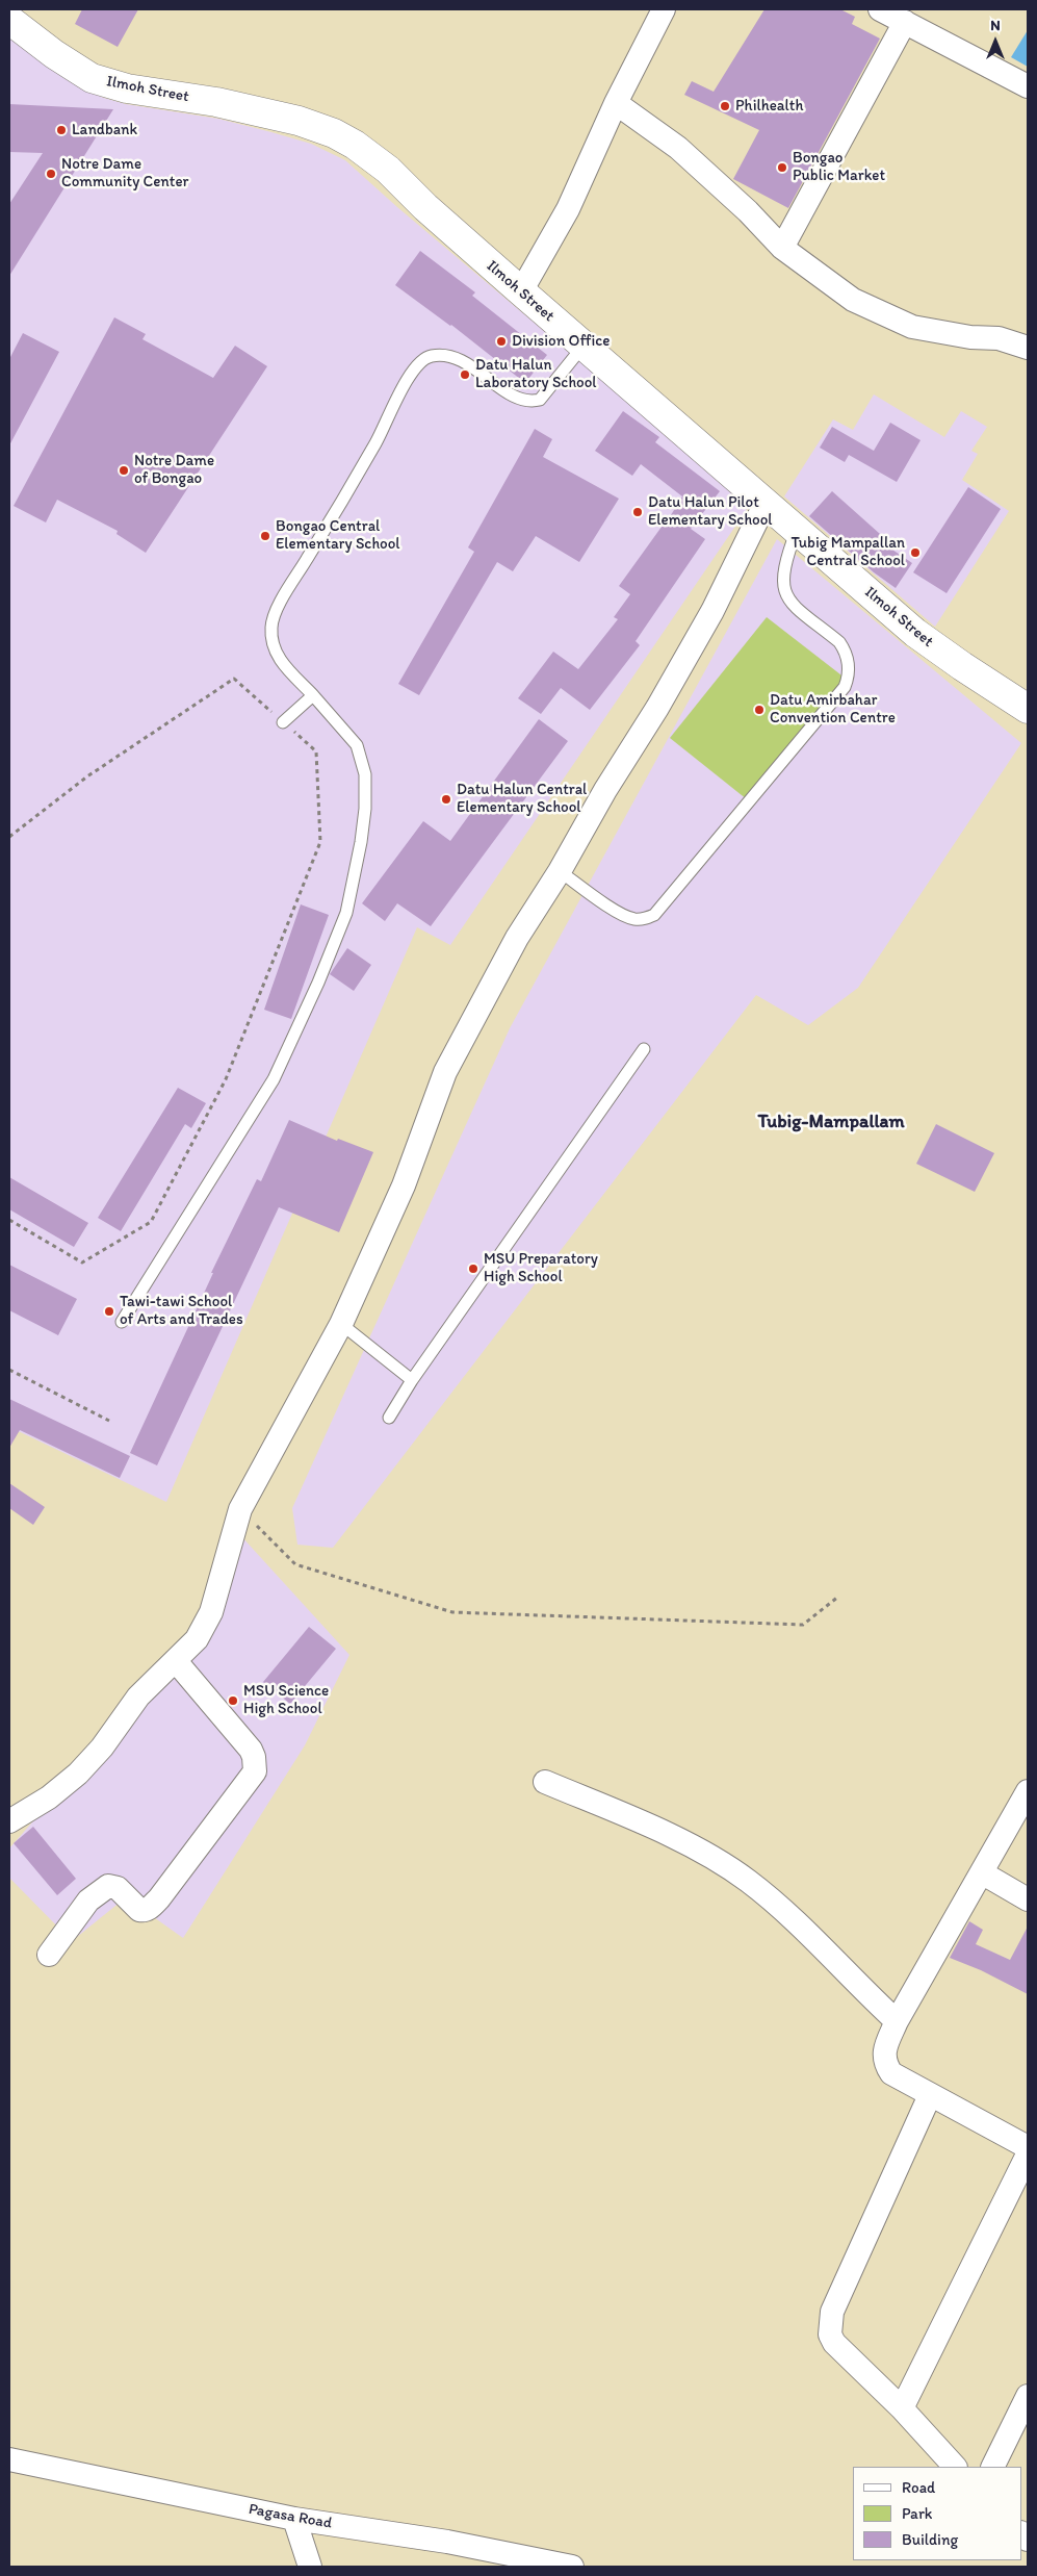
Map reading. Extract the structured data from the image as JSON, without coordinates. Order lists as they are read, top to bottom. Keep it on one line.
{"streets":{"street":["Ilmoh Street","Pagasa Road"]},"districts":["Tubig-Mampallam"],"places":["Philhealth","Landbank","Bongao Public Market","Notre Dame Community Center","Division Office","Datu Halun Laboratory School","Notre Dame of Bongao","Datu Halun Pilot Elementary School","Bongao Central Elementary School","Tubig Mampallan Central School","Datu Amirbahar Convention Centre","Datu Halun Central Elementary School","MSU Preparatory High School","Tawi-tawi School of Arts and Trades","MSU Science High School"],"legend":["Road","Park","Building"],"north":"top"}
